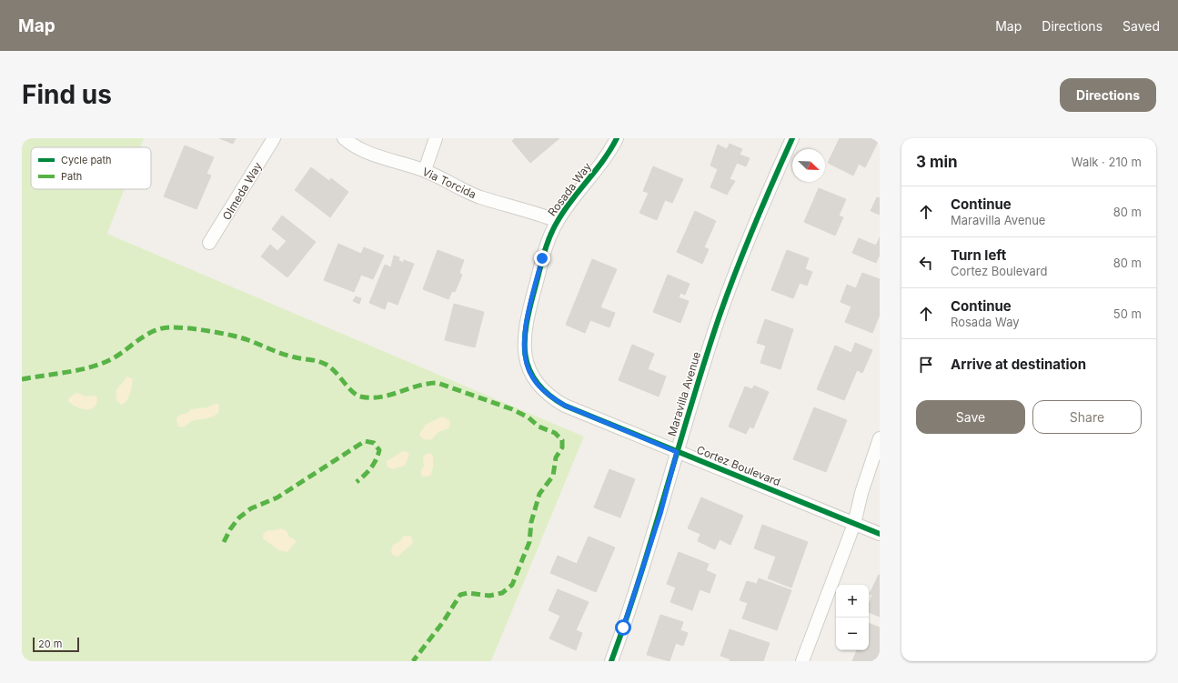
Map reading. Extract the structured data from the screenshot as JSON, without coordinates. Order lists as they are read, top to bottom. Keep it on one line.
{"streets":{"street":["Via Torcida","Rosada Way","Olmeda Way","Maravilla Avenue","Cortez Boulevard"]},"crossings":[["Via Torcida","Rosada Way"],["Rosada Way","Cortez Boulevard"],["Maravilla Avenue","Cortez Boulevard"]],"legend":["Cycle path","Path"],"scale_bar":"20 m","north":"bottom right","page":{"header":"Map","nav":["Map","Directions","Saved"],"buttons":["Directions",["Save","Share"]],"title":"Find us","heading":["3 min","Walk · 210 m"],"list":[["Continue","Maravilla Avenue","80 m"],["Turn left","Cortez Boulevard","80 m"],["Continue","Rosada Way","50 m"],"Arrive at destination"],"map_buttons":["+","−"],"scale":"20 m"}}
